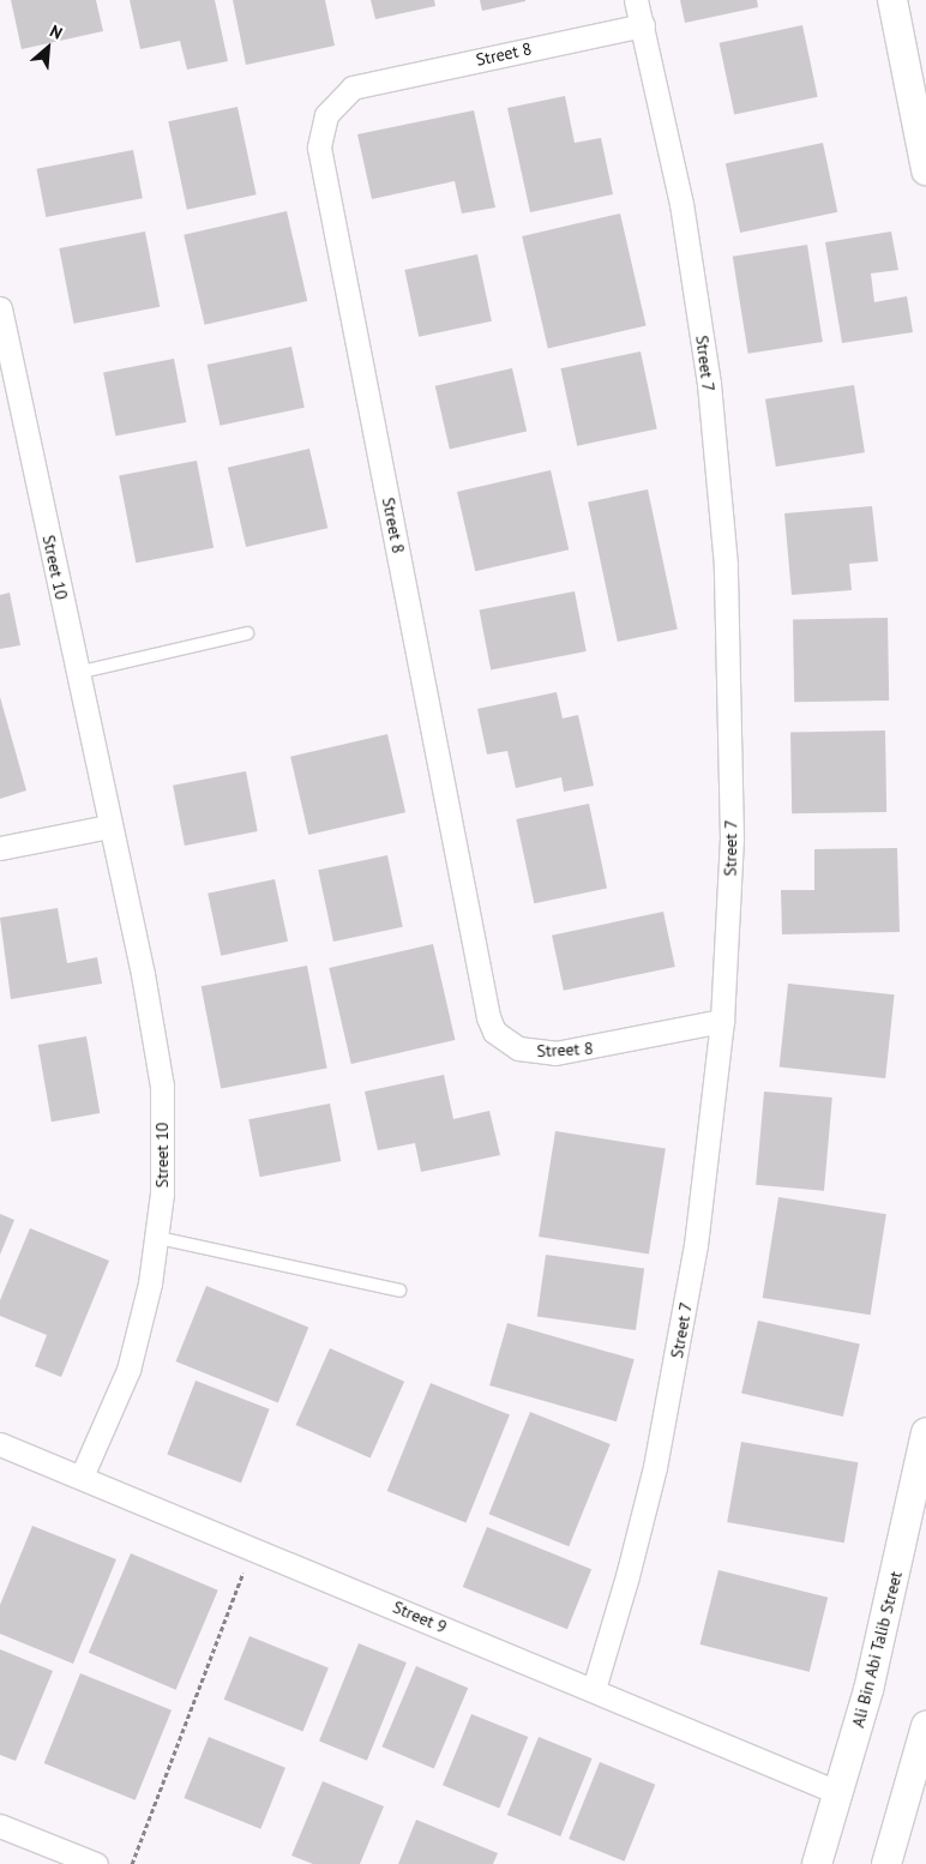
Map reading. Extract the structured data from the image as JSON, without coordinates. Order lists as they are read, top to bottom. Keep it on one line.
{"streets":{"street":["Street 8","Street 7","Street 10","Street 9","Ali Bin Abi Talib Street"]},"crossings":[["Street 8","Street 7"],["Street 7","Street 9"],["Street 10","Street 9"],["Street 9","Ali Bin Abi Talib Street"]],"north":"top right"}
